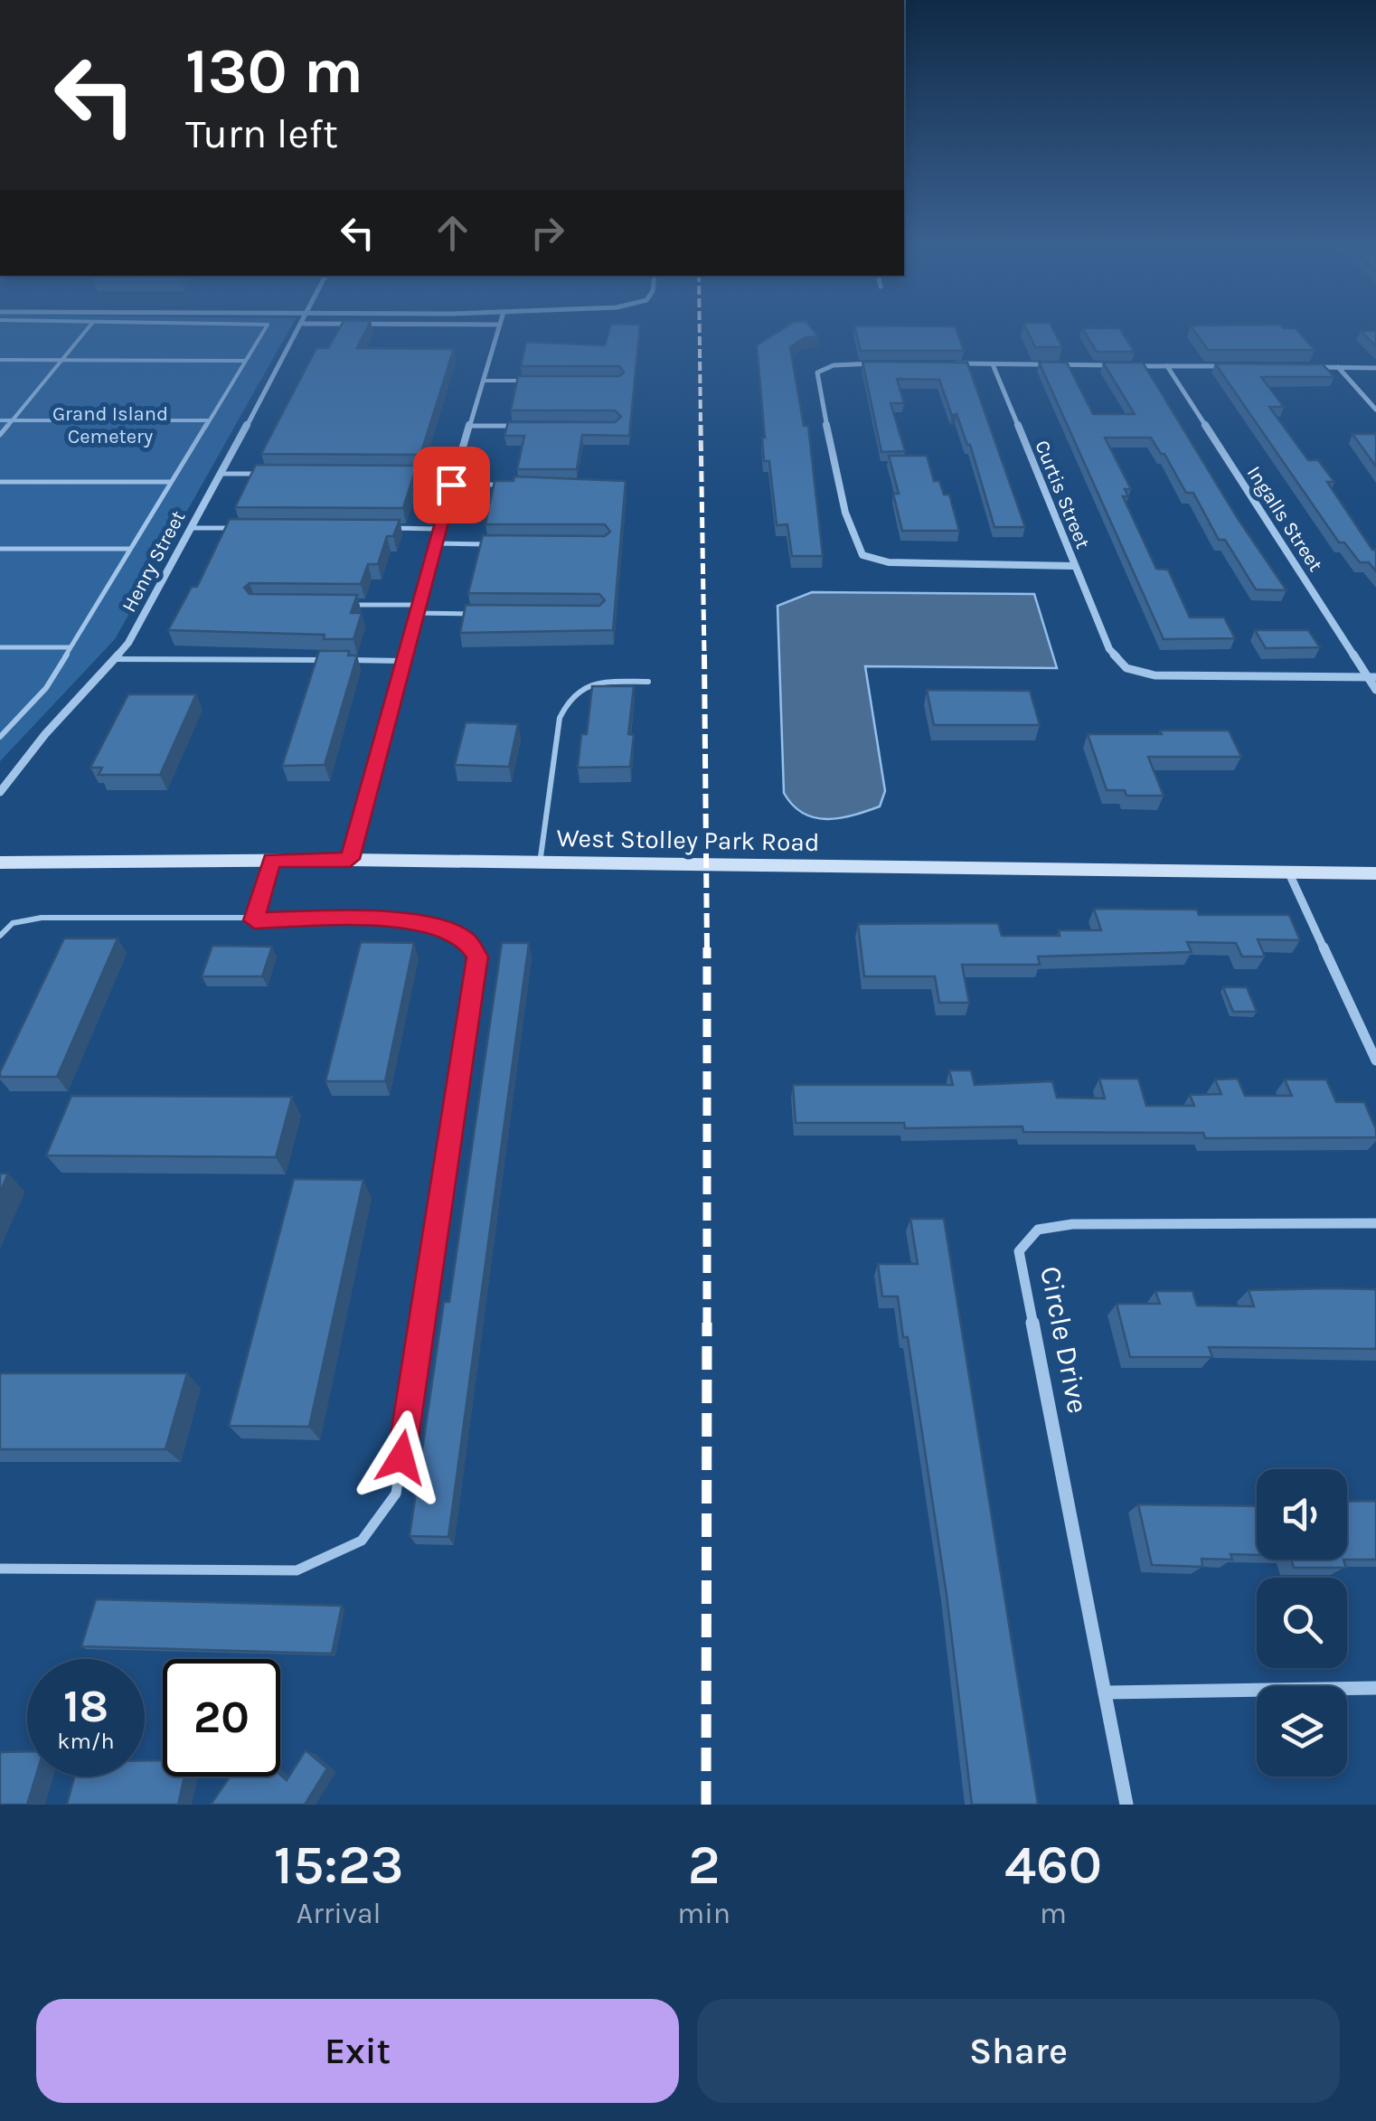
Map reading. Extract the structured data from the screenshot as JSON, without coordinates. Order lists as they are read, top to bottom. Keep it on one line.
{"streets":{"main road":["West Stolley Park Road"],"street":["Curtis Street","Ingalls Street","Henry Street","Circle Drive"]},"crossings":[["Curtis Street","Ingalls Street"]],"parks":["Grand Island Cemetery"],"page":{"turn":["130 m","Turn left"],"speed":"18 km/h","limit":"20","eta":["15:23","Arrival","2","min","460","m"],"buttons":["Exit","Share"]}}
